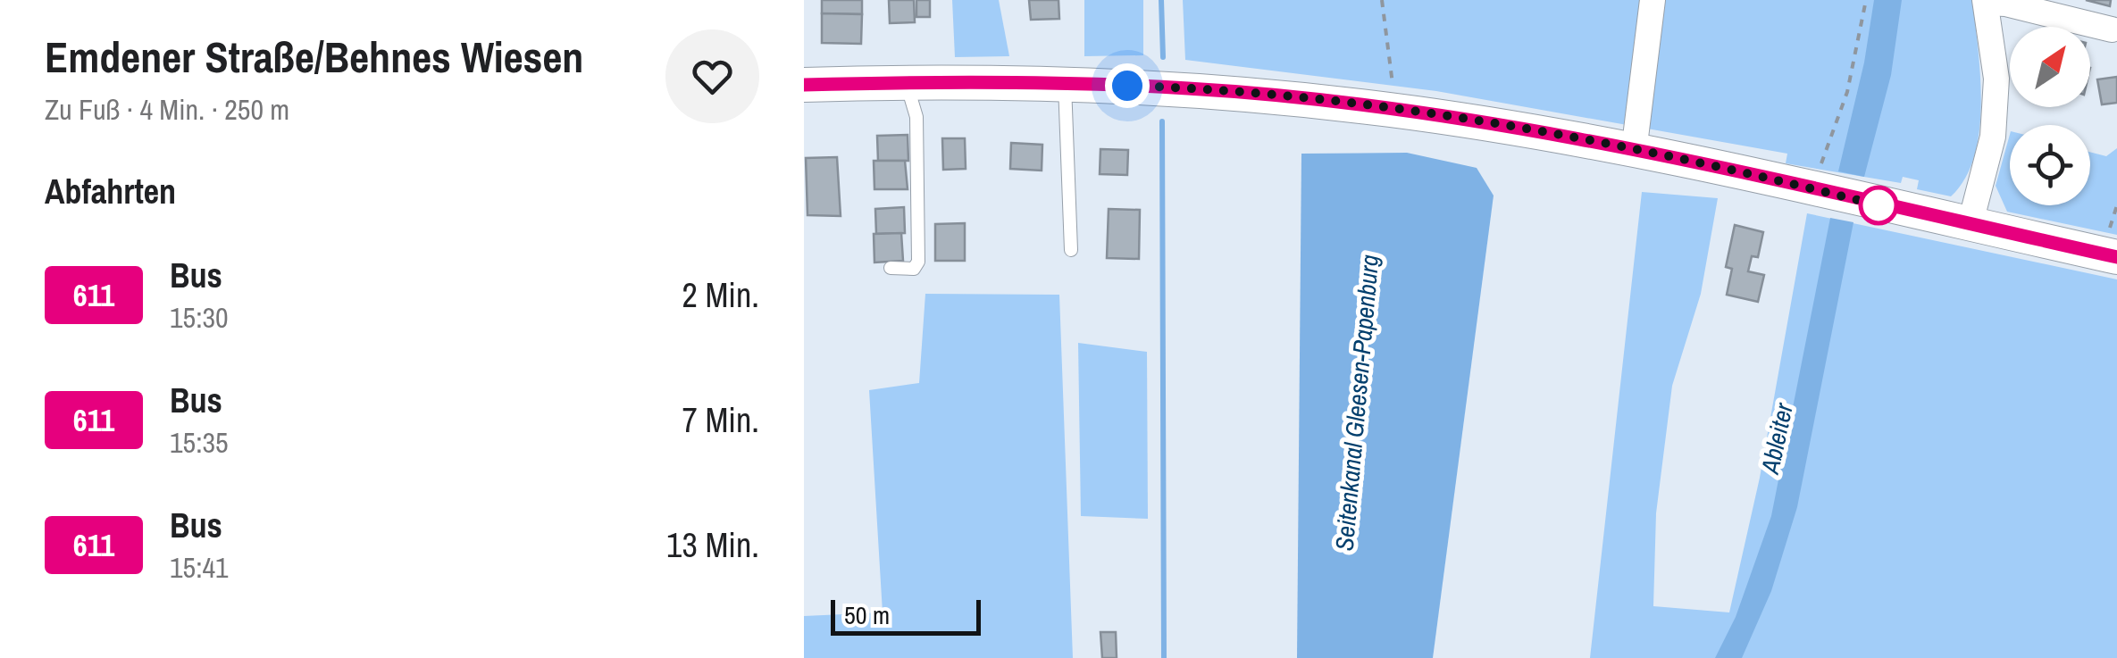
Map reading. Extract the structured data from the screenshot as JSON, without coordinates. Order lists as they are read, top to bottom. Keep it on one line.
{"water":["Seitenkanal Gleesen-Papenburg","Ableiter"],"lines":["bus line 611"],"scale_bar":"50 m","north":"top right","page":{"heading":[["Emdener Straße/Behnes Wiesen","Zu Fuß · 4 Min. · 250 m"],"Abfahrten"],"list":[{"mark":"611","name":"Bus","note":"15:30","value":"2 Min."},{"mark":"611","name":"Bus","note":"15:35","value":"7 Min."},{"mark":"611","name":"Bus","note":"15:41","value":"13 Min."}],"scale":"50 m"}}
